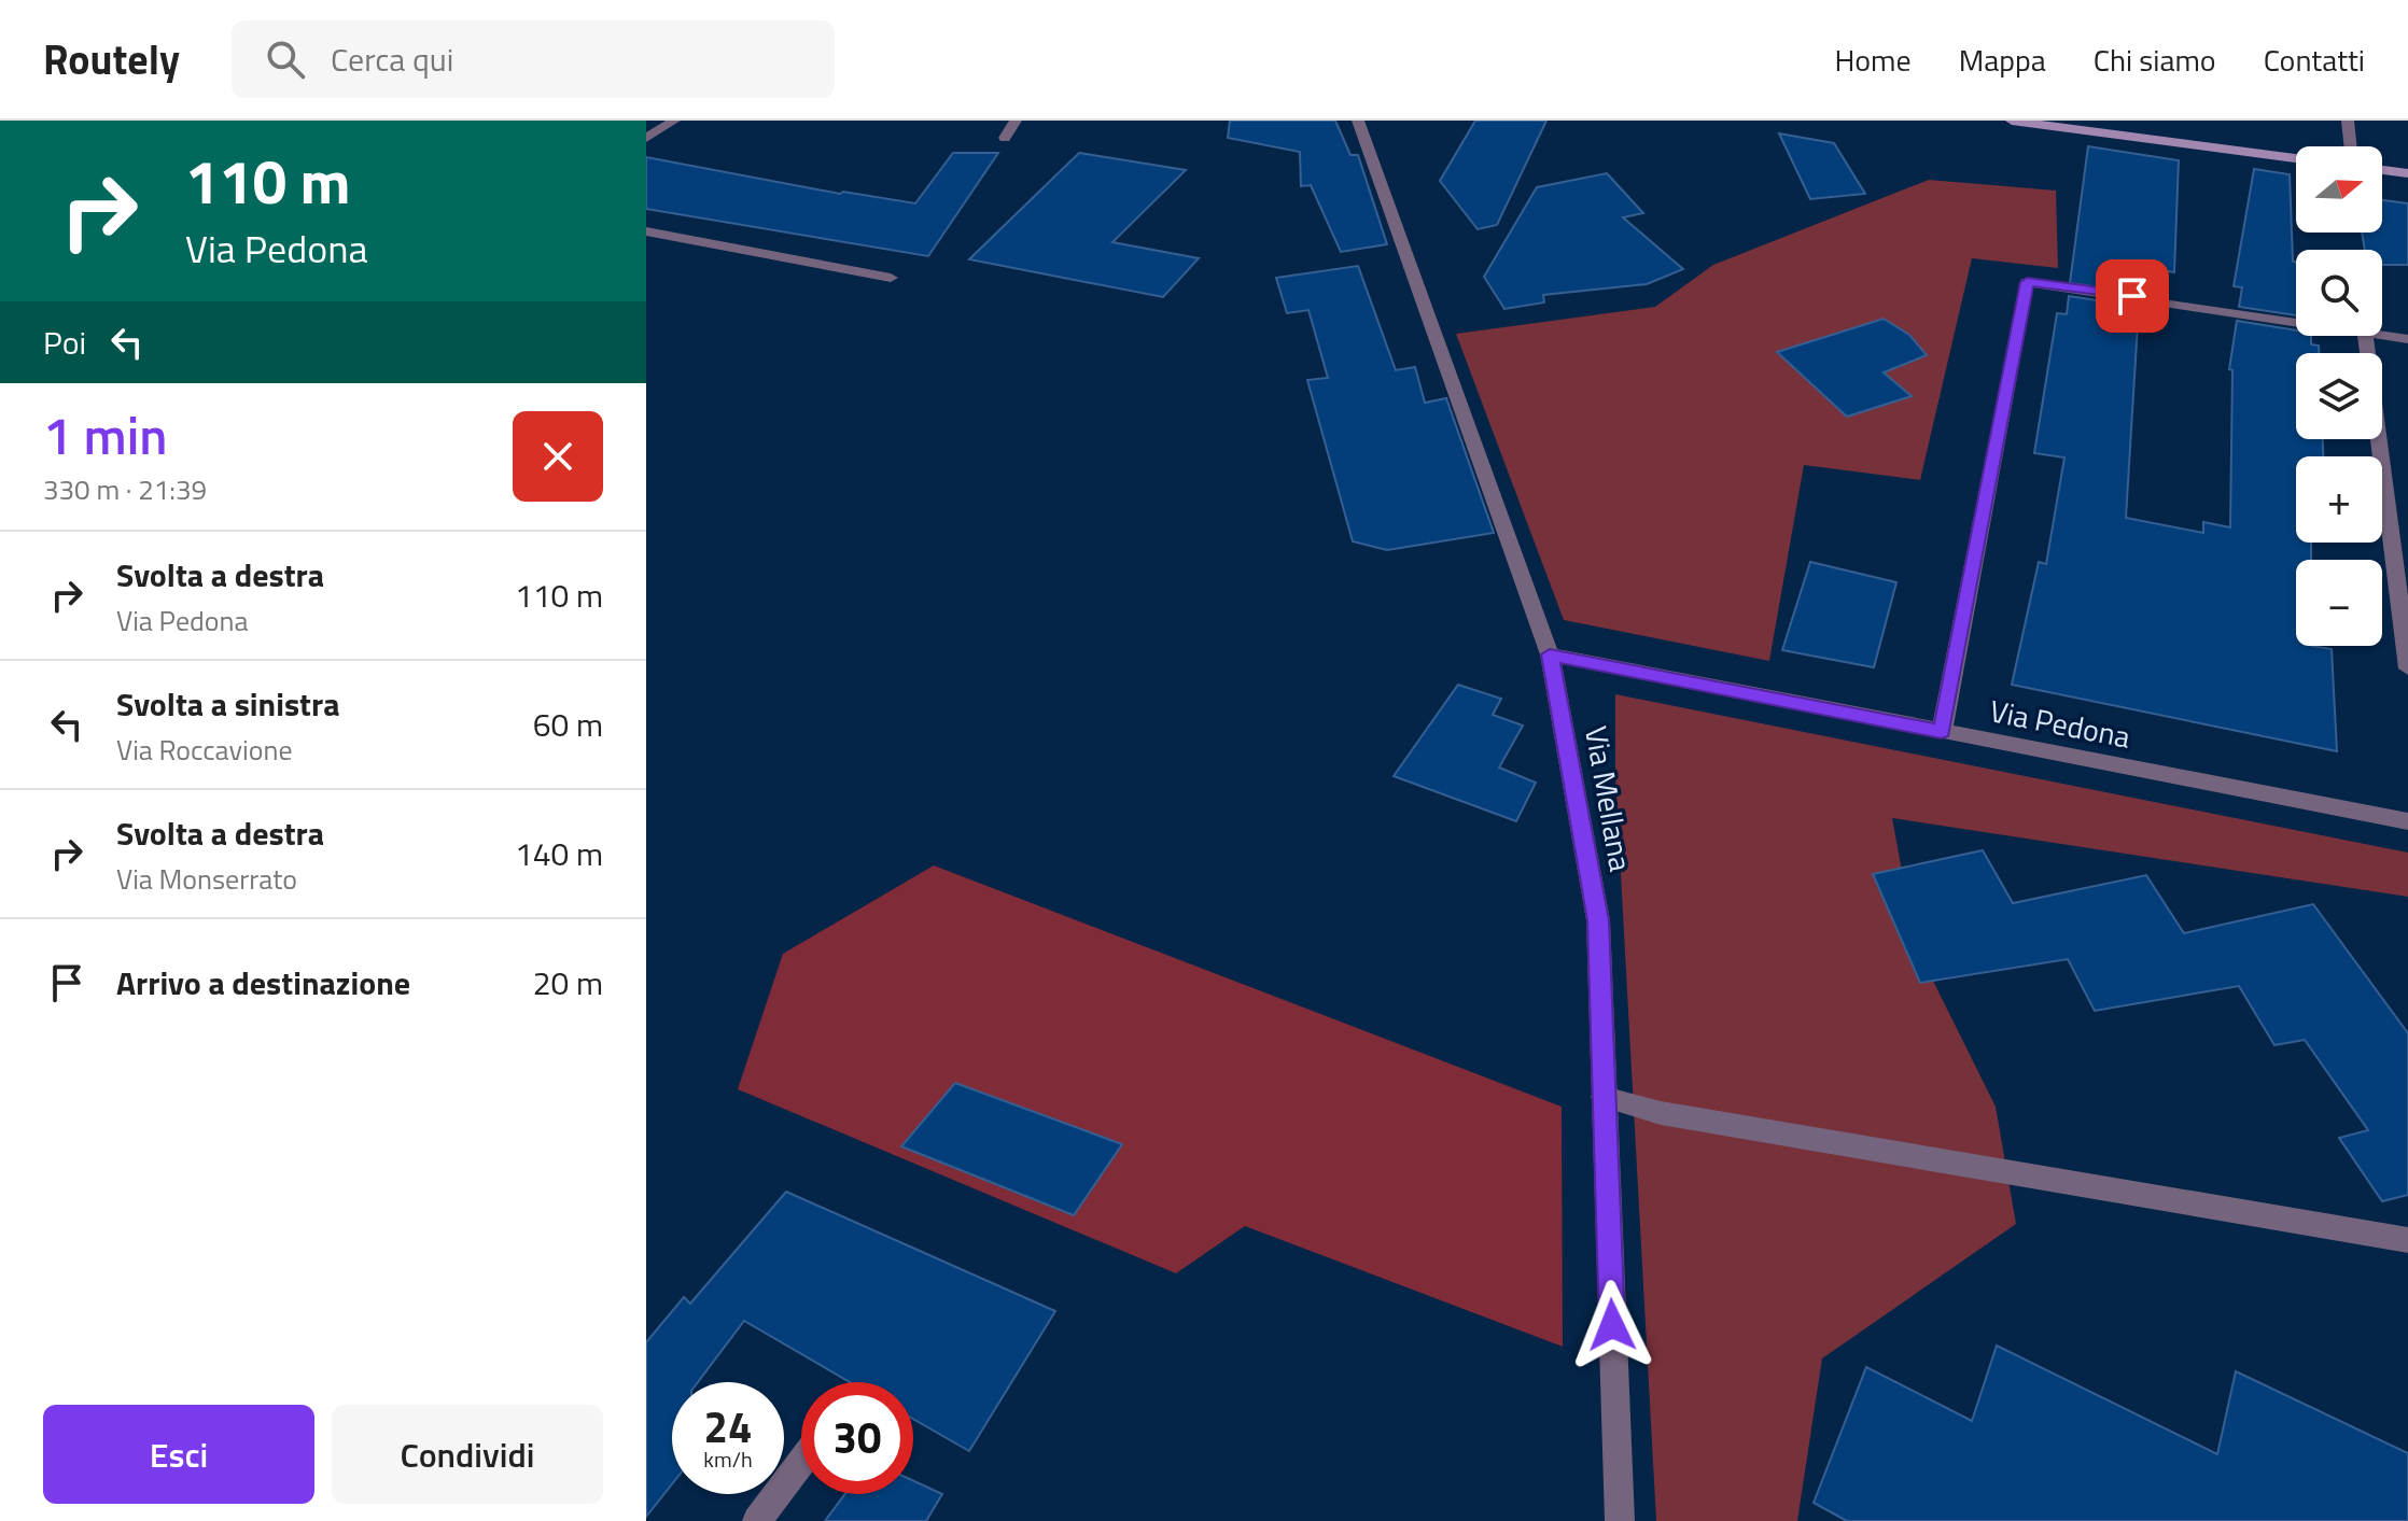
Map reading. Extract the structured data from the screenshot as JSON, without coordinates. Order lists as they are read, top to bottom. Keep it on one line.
{"streets":{"street":["Via Pedona","Via Mellana"]},"crossings":[["Via Pedona","Via Mellana"]],"north":"right","page":{"header":"Routely","search":"Cerca qui","nav":["Home","Mappa","Chi siamo","Contatti"],"turn":["110 m","Via Pedona"],"map_buttons":["+","−"],"then":"Poi","heading":["1 min","330 m · 21:39"],"list":[{"name":"Svolta a destra","note":"Via Pedona","value":"110 m"},{"name":"Svolta a sinistra","note":"Via Roccavione","value":"60 m"},{"name":"Svolta a destra","note":"Via Monserrato","value":"140 m"},{"name":"Arrivo a destinazione","value":"20 m"}],"speed":"24 km/h","limit":"30","buttons":["Esci","Condividi"]}}
